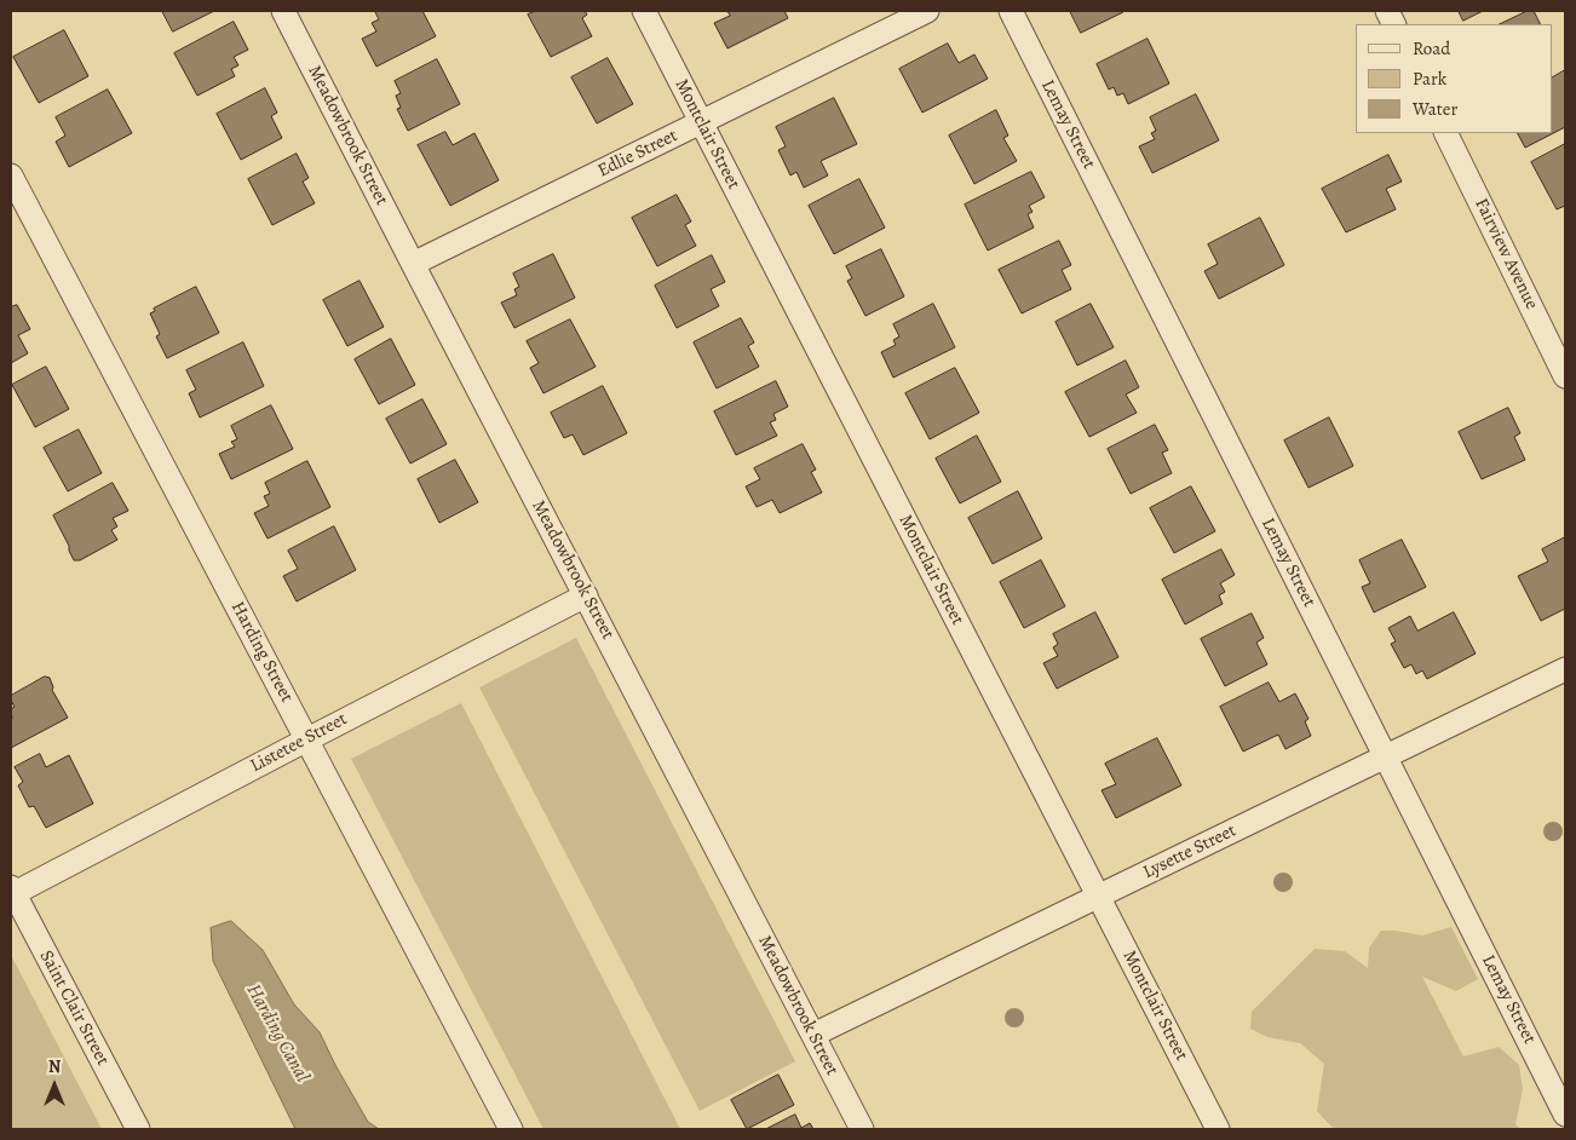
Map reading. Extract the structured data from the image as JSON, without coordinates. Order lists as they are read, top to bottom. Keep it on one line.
{"streets":{"street":["Lemay Street","Montclair Street","Meadowbrook Street","Edlie Street","Fairview Avenue","Harding Street","Listetee Street","Lysette Street","Saint Clair Street"]},"crossings":[["Lemay Street","Lysette Street"],["Montclair Street","Edlie Street"],["Montclair Street","Lysette Street"],["Meadowbrook Street","Edlie Street"],["Meadowbrook Street","Listetee Street"],["Meadowbrook Street","Lysette Street"],["Harding Street","Listetee Street"],["Listetee Street","Saint Clair Street"]],"water":["Harding Canal"],"legend":["Road","Park","Water"],"north":"top"}
